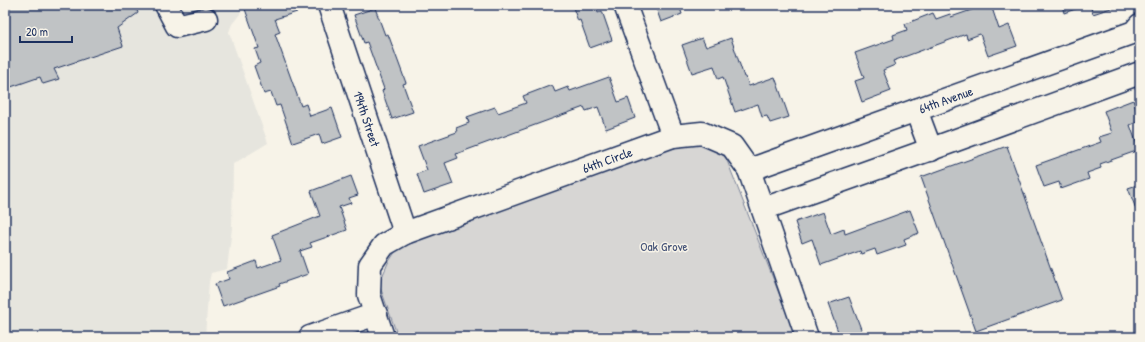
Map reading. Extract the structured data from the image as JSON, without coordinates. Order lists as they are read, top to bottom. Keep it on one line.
{"streets":{"street":["64th Avenue","194th Street","64th Circle"]},"crossings":[["64th Avenue","64th Circle"],["194th Street","64th Circle"]],"parks":["Oak Grove"],"scale_bar":"20 m"}
